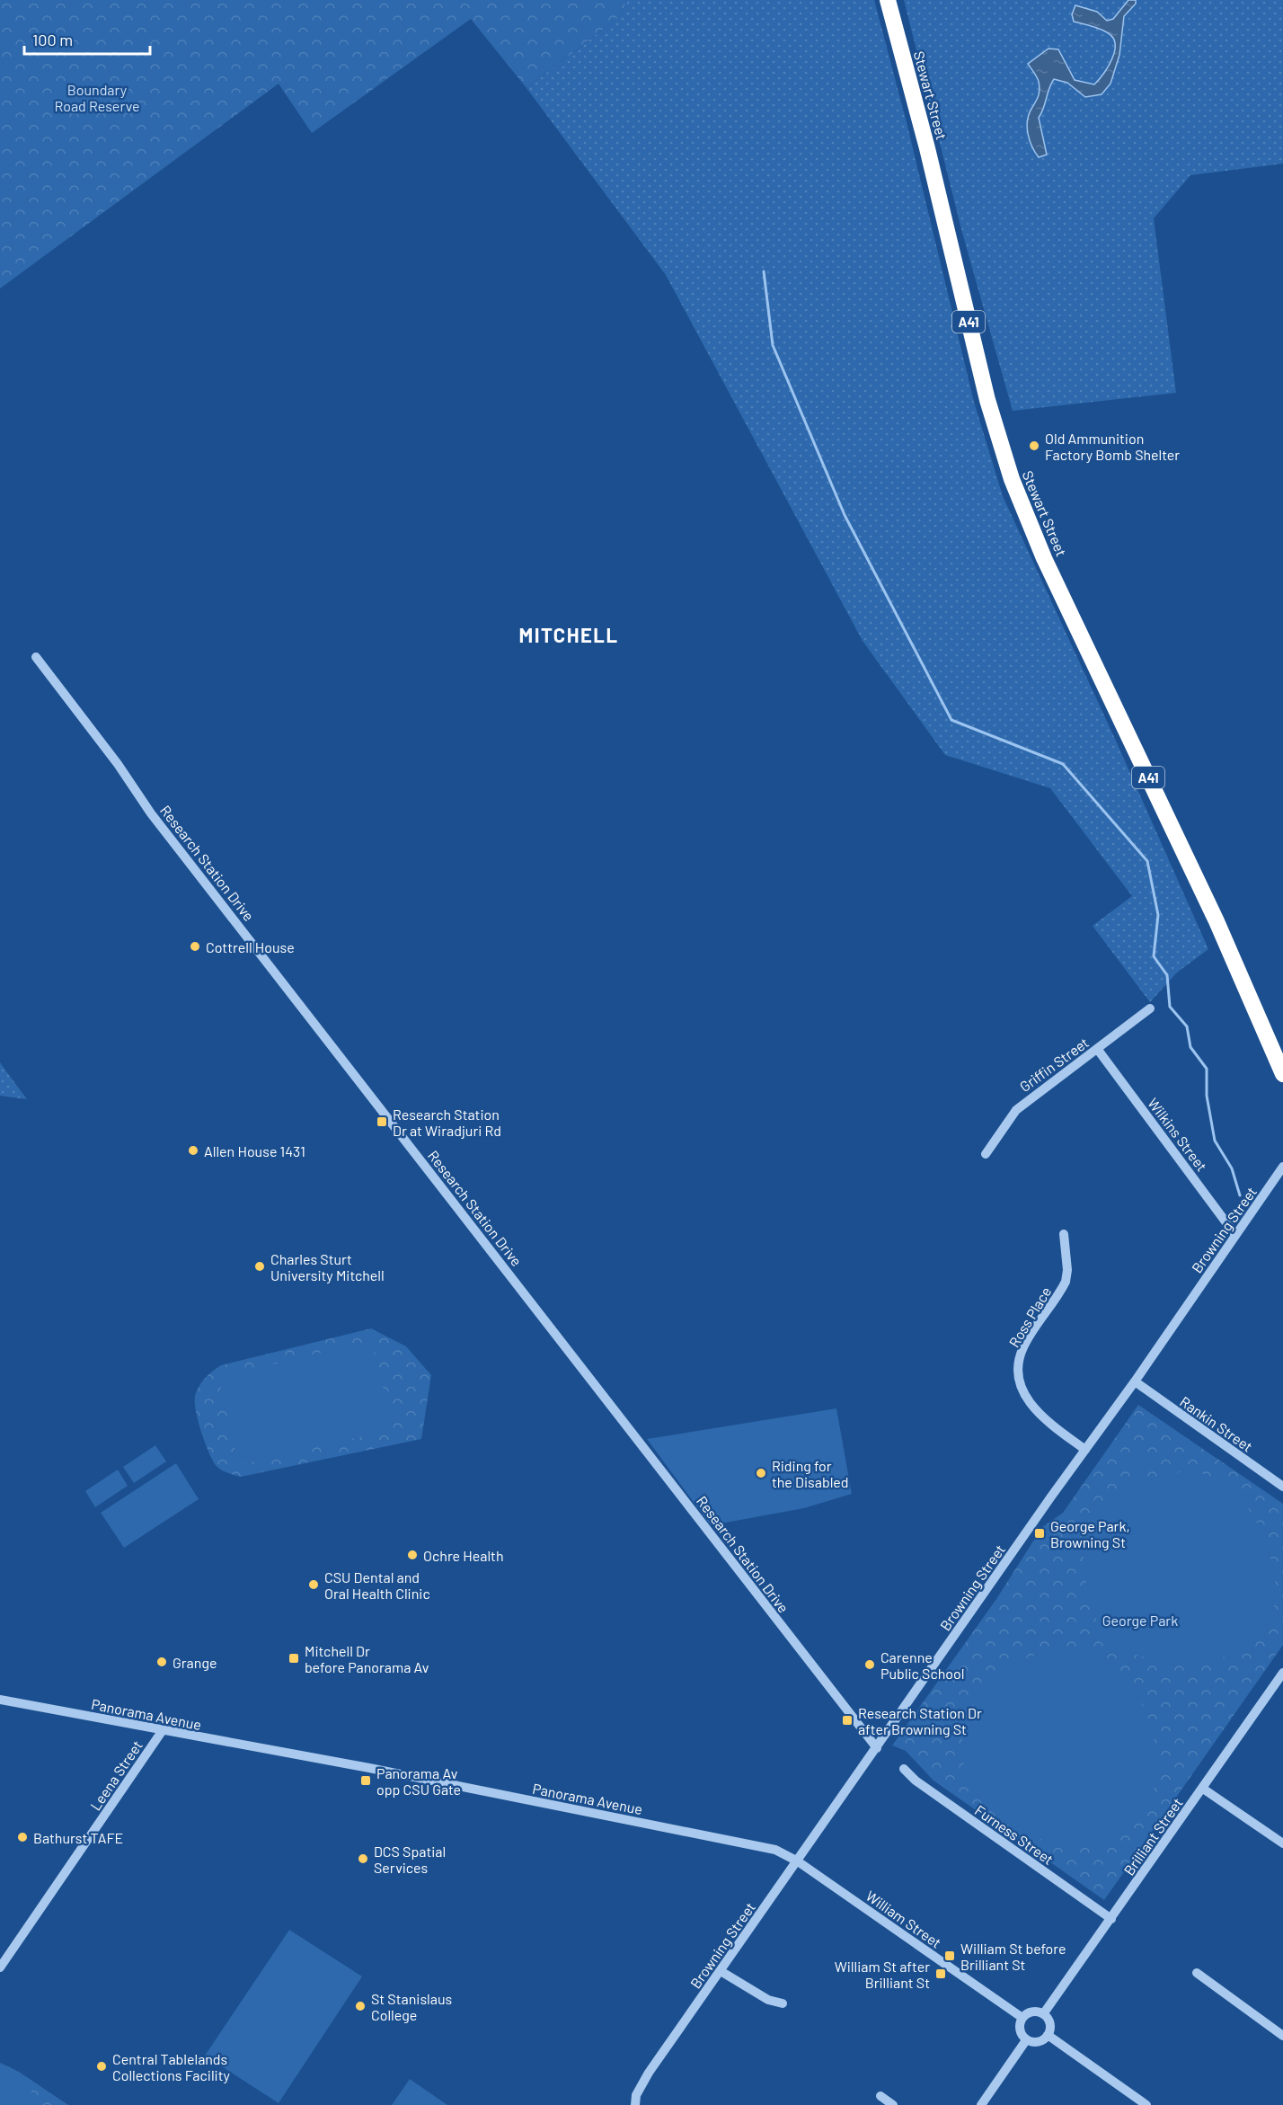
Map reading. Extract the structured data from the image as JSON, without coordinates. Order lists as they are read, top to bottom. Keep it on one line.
{"streets":{"highway":["Stewart Street","A41"],"street":["Research Station Drive","Griffin Street","Wilkins Street","Browning Street","Ross Place","Rankin Street","Panorama Avenue","Leena Street","Furness Street","Brilliant Street","William Street"]},"crossings":[["Research Station Drive","Browning Street"],["Griffin Street","Wilkins Street"],["Wilkins Street","Browning Street"],["Browning Street","Ross Place"],["Browning Street","Rankin Street"],["Browning Street","Panorama Avenue"],["Browning Street","William Street"],["Panorama Avenue","Leena Street"],["Panorama Avenue","William Street"],["Furness Street","Brilliant Street"],["Brilliant Street","William Street"]],"districts":["MITCHELL"],"parks":["Boundary Road Reserve","George Park"],"places":{"other":["Old Ammunition Factory Bomb Shelter","Cottrell House","Allen House 1431","Charles Sturt University Mitchell","Riding for the Disabled","Ochre Health","CSU Dental and Oral Health Clinic","Grange","Carenne Public School","Bathurst TAFE","DCS Spatial Services","St Stanislaus College","Central Tablelands Collections Facility"],"transit":["Research Station Dr at Wiradjuri Rd","George Park, Browning St","Mitchell Dr before Panorama Av","Research Station Dr after Browning St","Panorama Av opp CSU Gate","William St before Brilliant St","William St after Brilliant St"]},"scale_bar":"100 m"}
